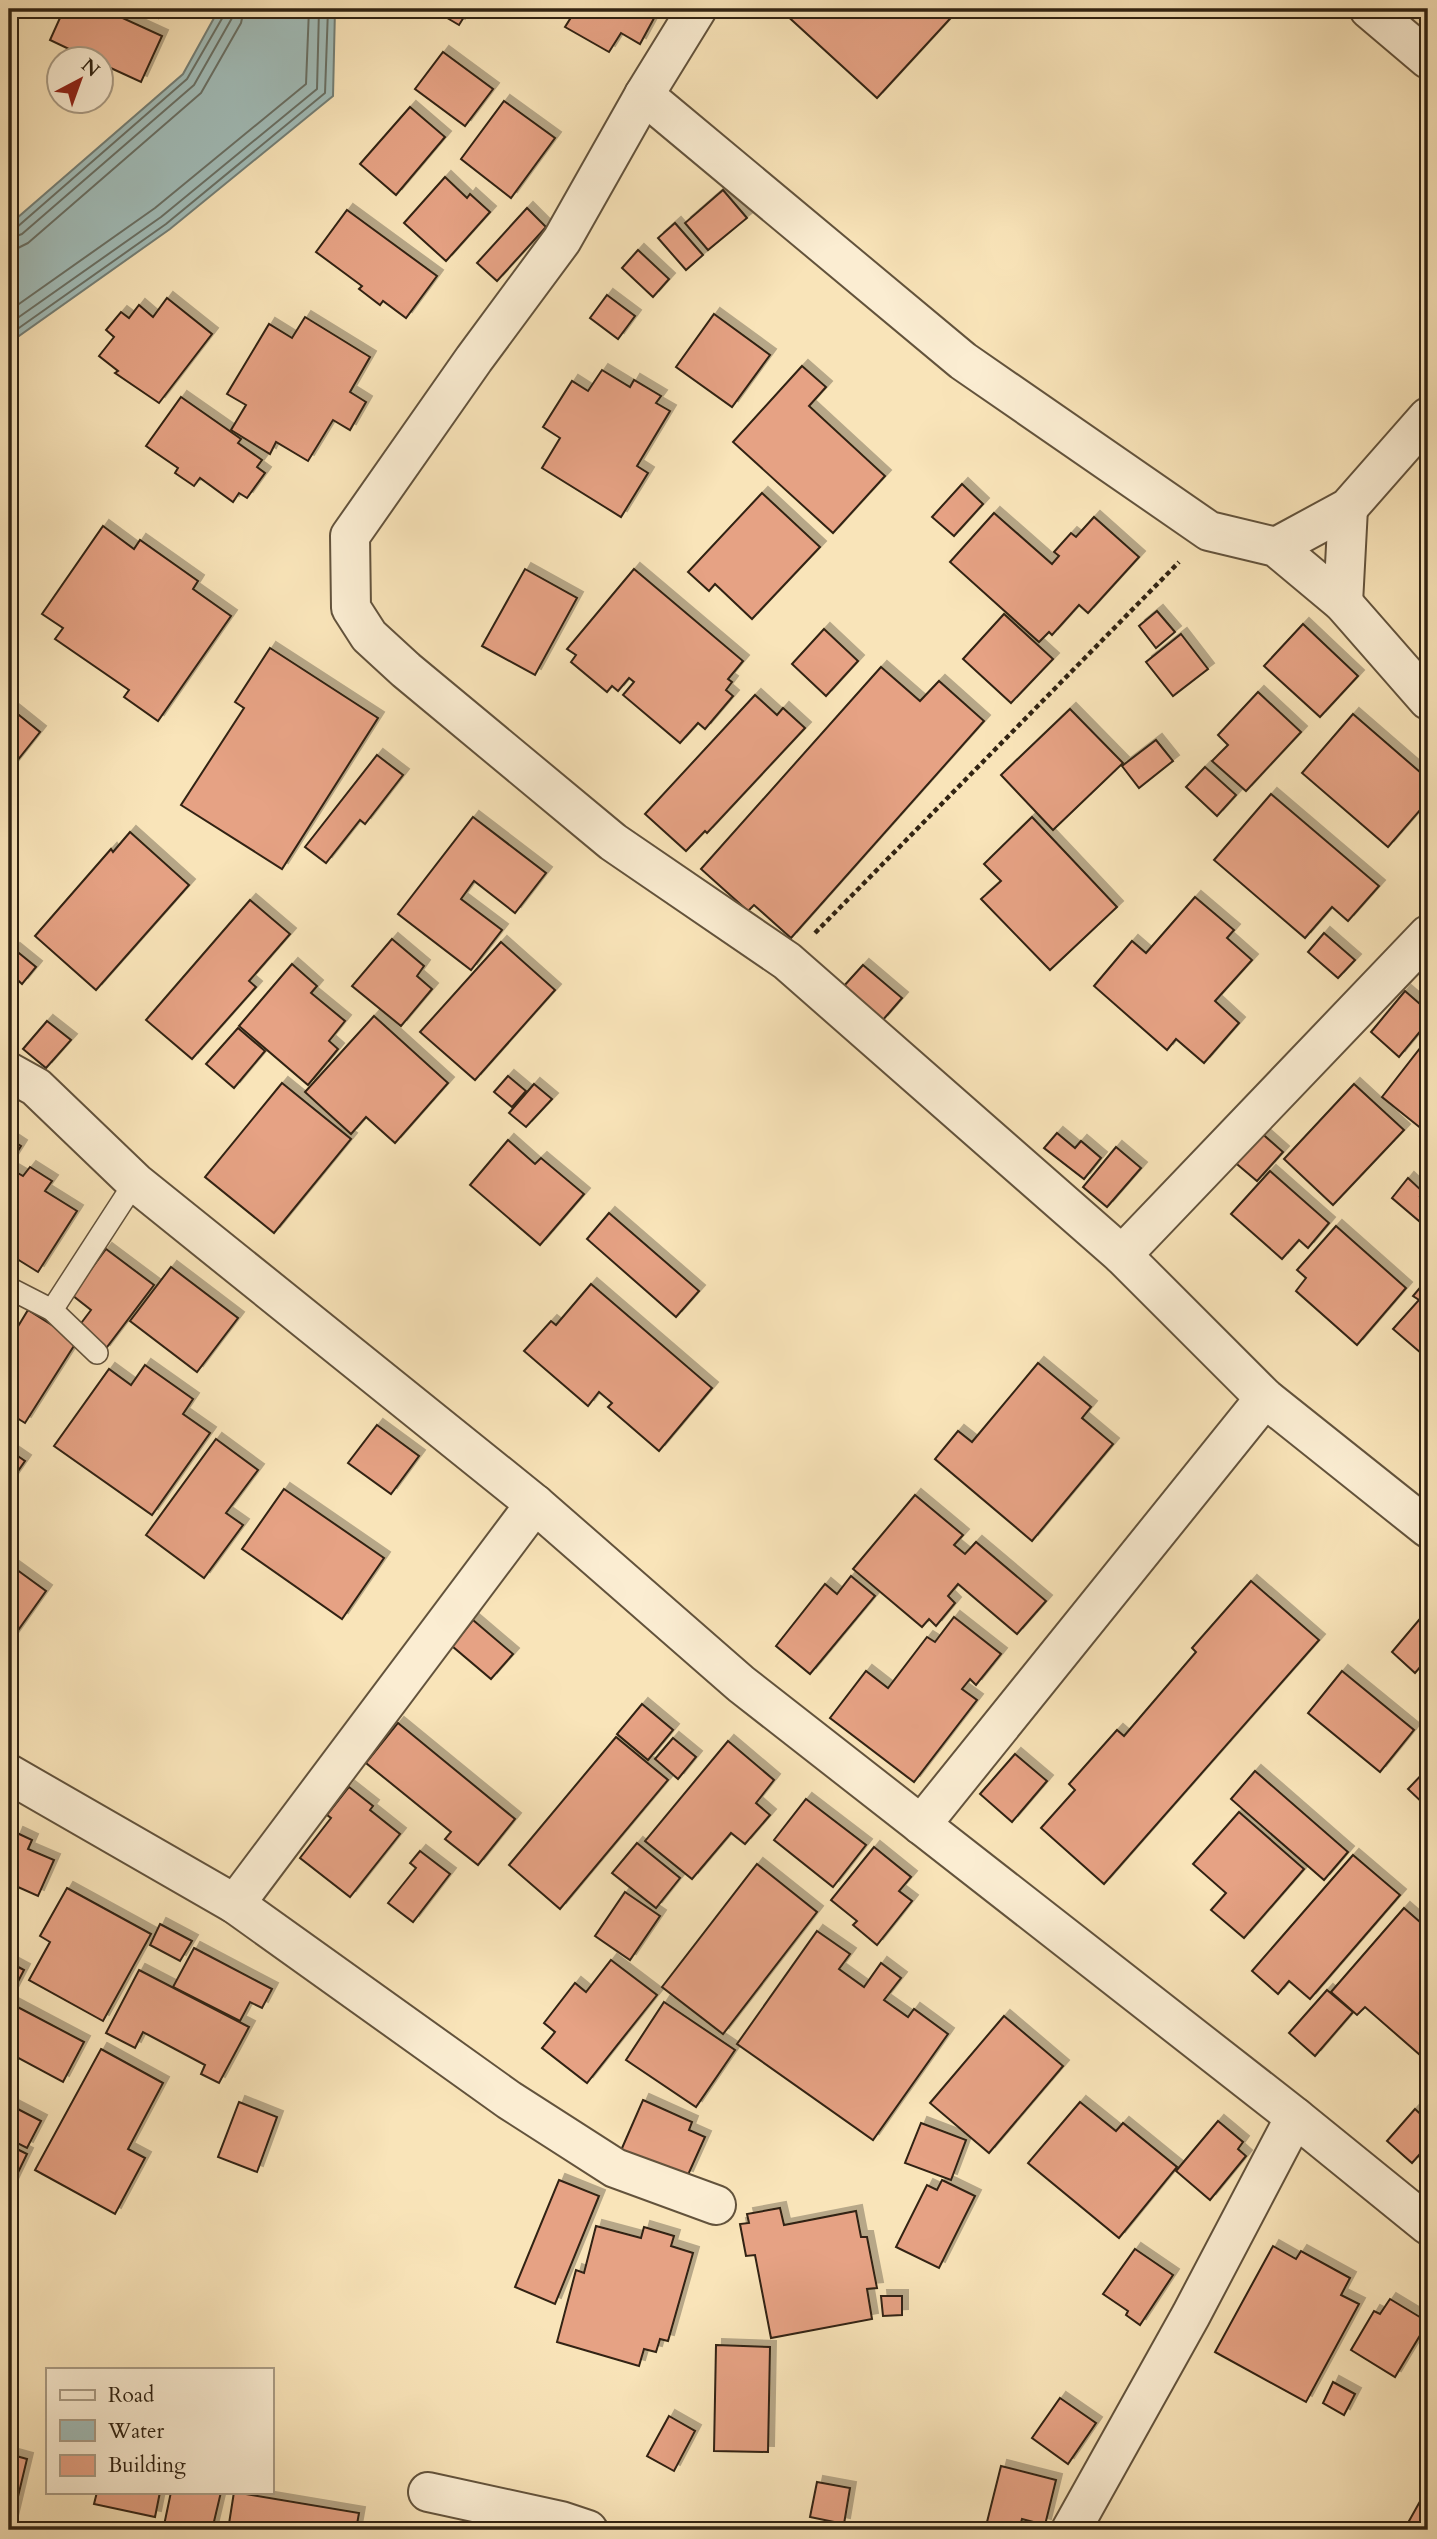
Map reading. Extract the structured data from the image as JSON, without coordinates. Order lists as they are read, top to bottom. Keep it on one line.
{"legend":["Road","Water","Building"],"north":"top right"}
